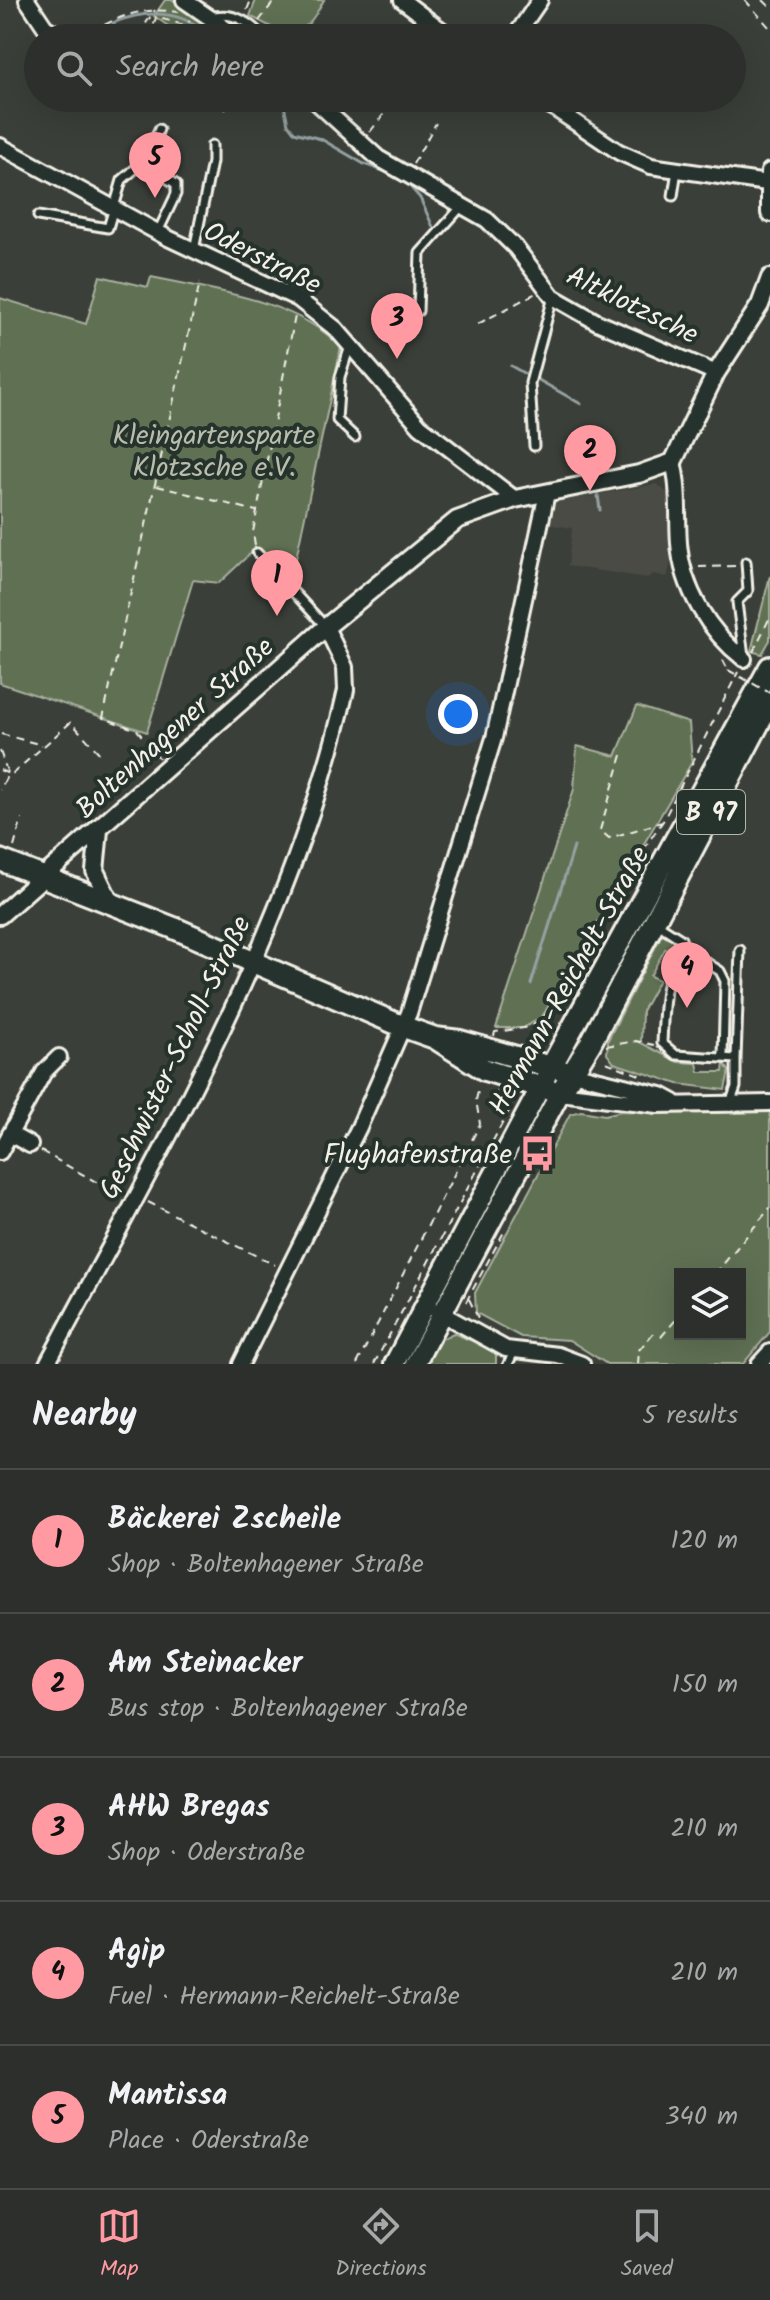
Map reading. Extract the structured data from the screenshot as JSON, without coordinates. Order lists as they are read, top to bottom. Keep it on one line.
{"streets":{"main road":["B 97","Hermann-Reichelt-Straße"],"street":["Oderstraße","Altklotzsche","Boltenhagener Straße","Geschwister-Scholl-Straße"]},"crossings":[["Oderstraße","Boltenhagener Straße"],["Boltenhagener Straße","Geschwister-Scholl-Straße"]],"parks":["Kleingartensparte Klotzsche e.V."],"places":{"bus stop":["Flughafenstraße"]},"page":{"search":"Search here","pins":["5","3","2","1","4"],"heading":["Nearby","5 results"],"list":[{"mark":"1","name":"Bäckerei Zscheile","note":"Shop · Boltenhagener Straße","value":"120 m"},{"mark":"2","name":"Am Steinacker","note":"Bus stop · Boltenhagener Straße","value":"150 m"},{"mark":"3","name":"AHW Bregas","note":"Shop · Oderstraße","value":"210 m"},{"mark":"4","name":"Agip","note":"Fuel · Hermann-Reichelt-Straße","value":"210 m"},{"mark":"5","name":"Mantissa","note":"Place · Oderstraße","value":"340 m"}],"nav":["Map","Directions","Saved"]}}
